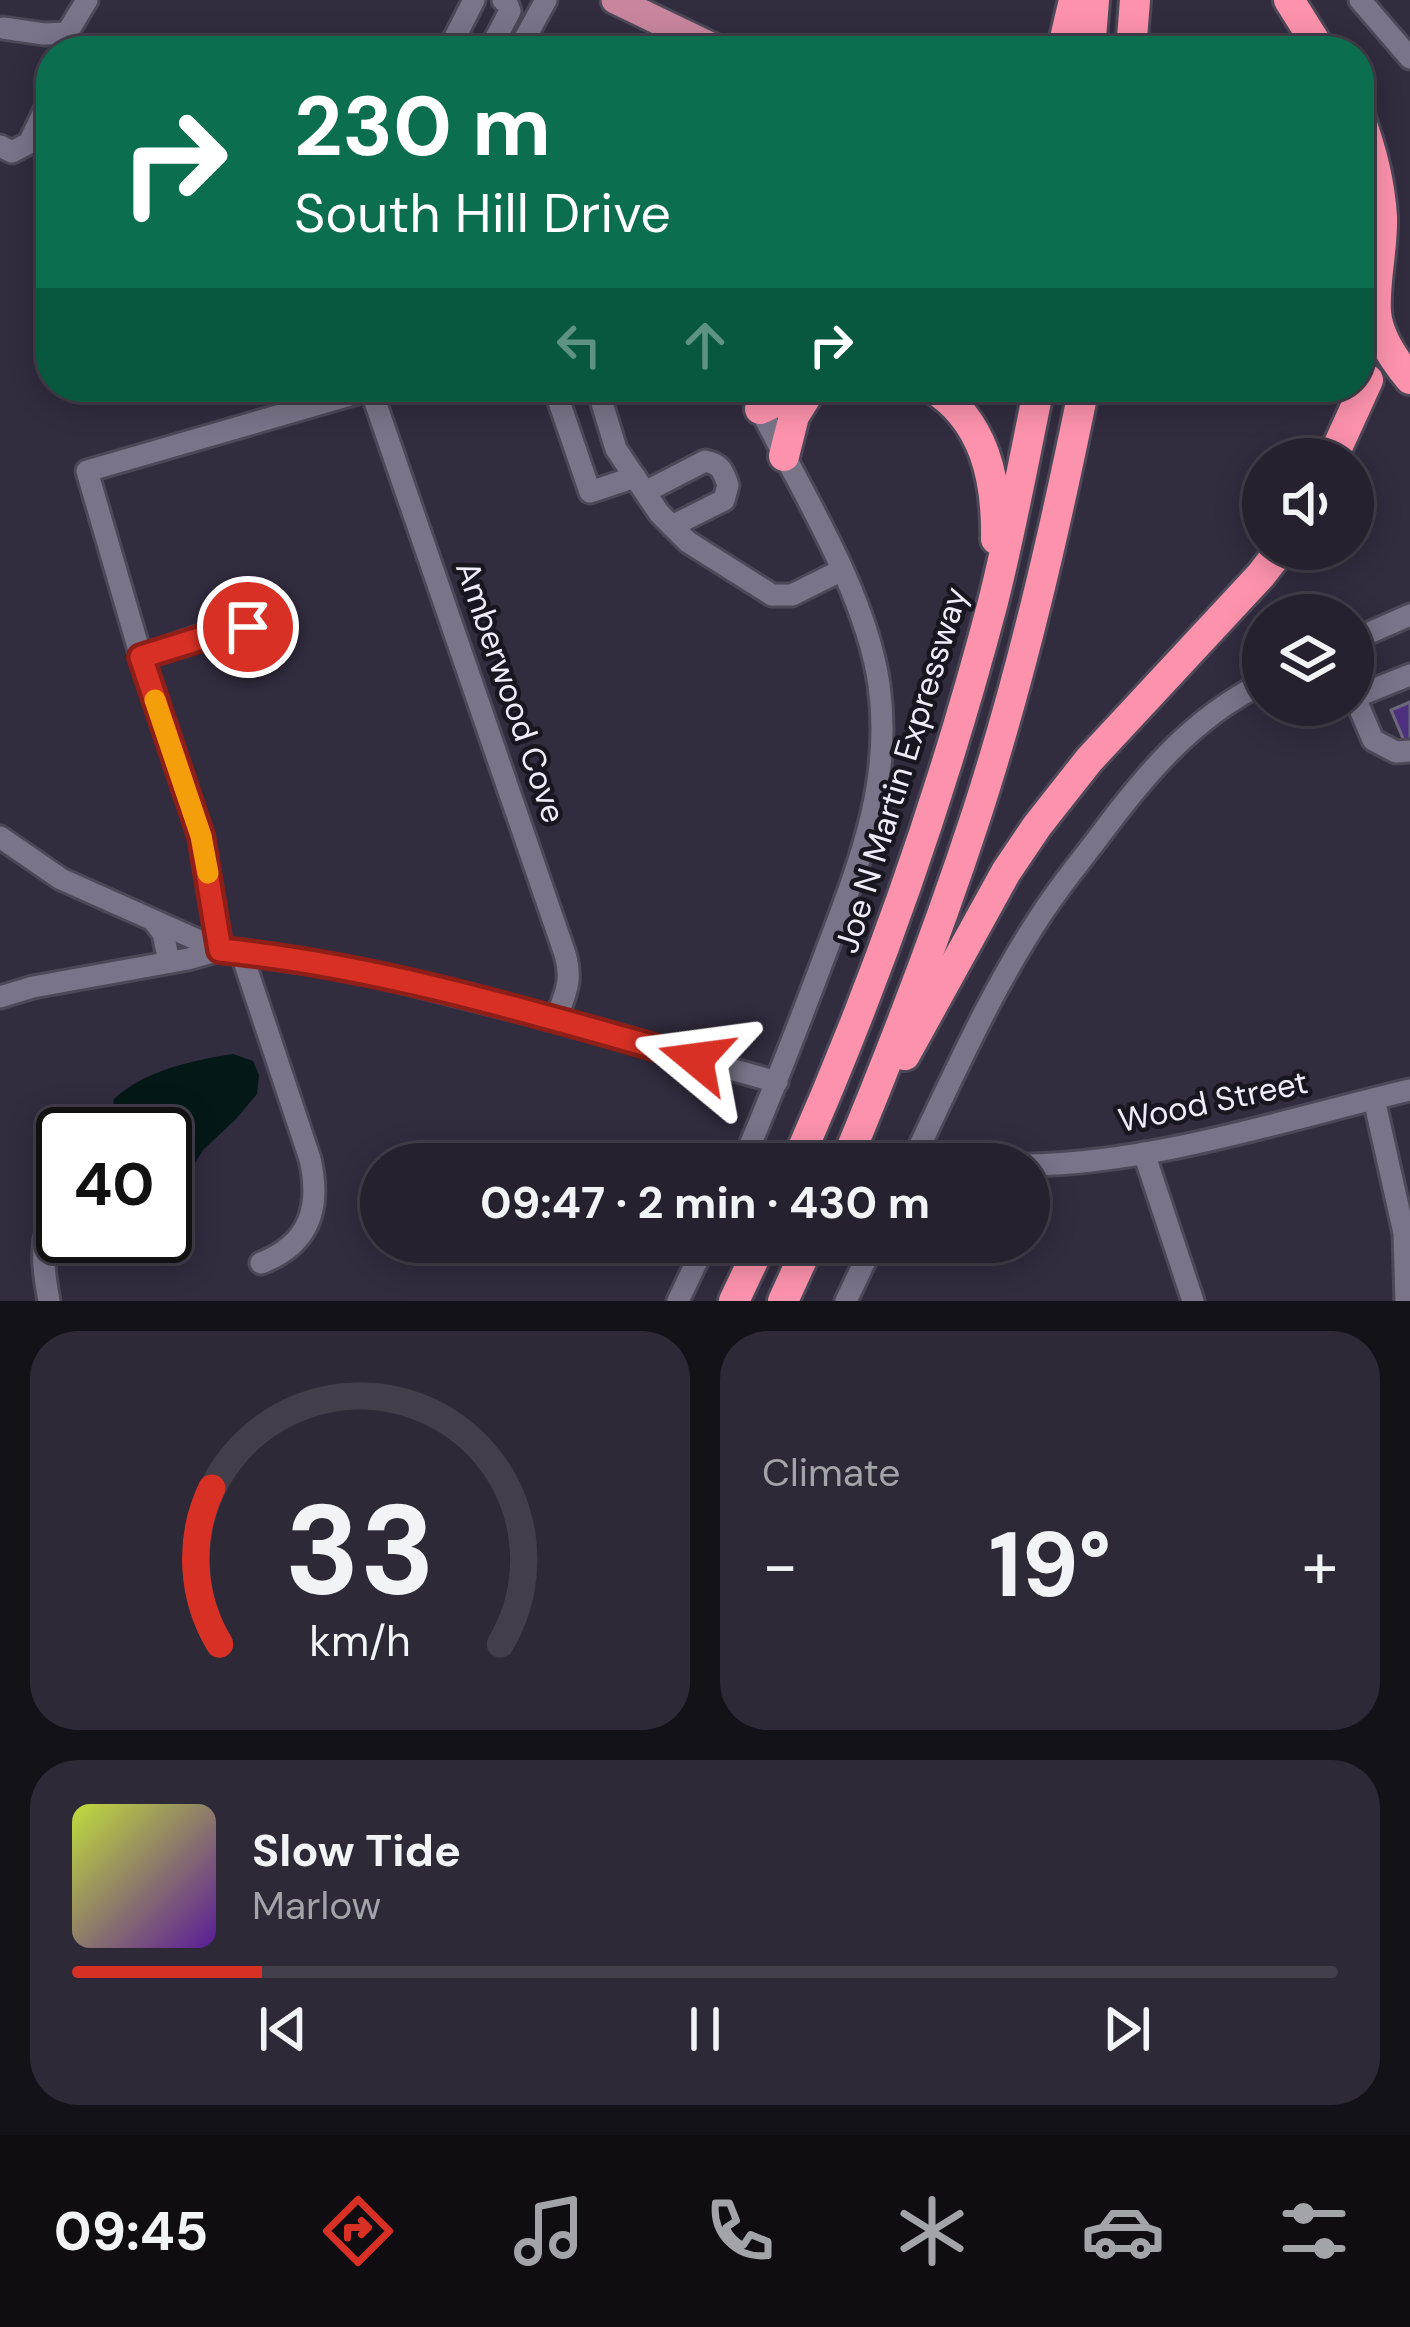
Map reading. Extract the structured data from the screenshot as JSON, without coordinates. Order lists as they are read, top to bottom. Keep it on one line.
{"streets":{"highway":["Joe N Martin Expressway"],"street":["Amberwood Cove","Wood Street"]},"page":{"turn":["230 m","South Hill Drive"],"limit":"40","trip":"09:47 · 2 min · 430 m","tile":"Climate","heat":["−","19°","+"],"song":["Slow Tide","Marlow"],"tabs":"09:45","gauge":["33","km/h"]}}
